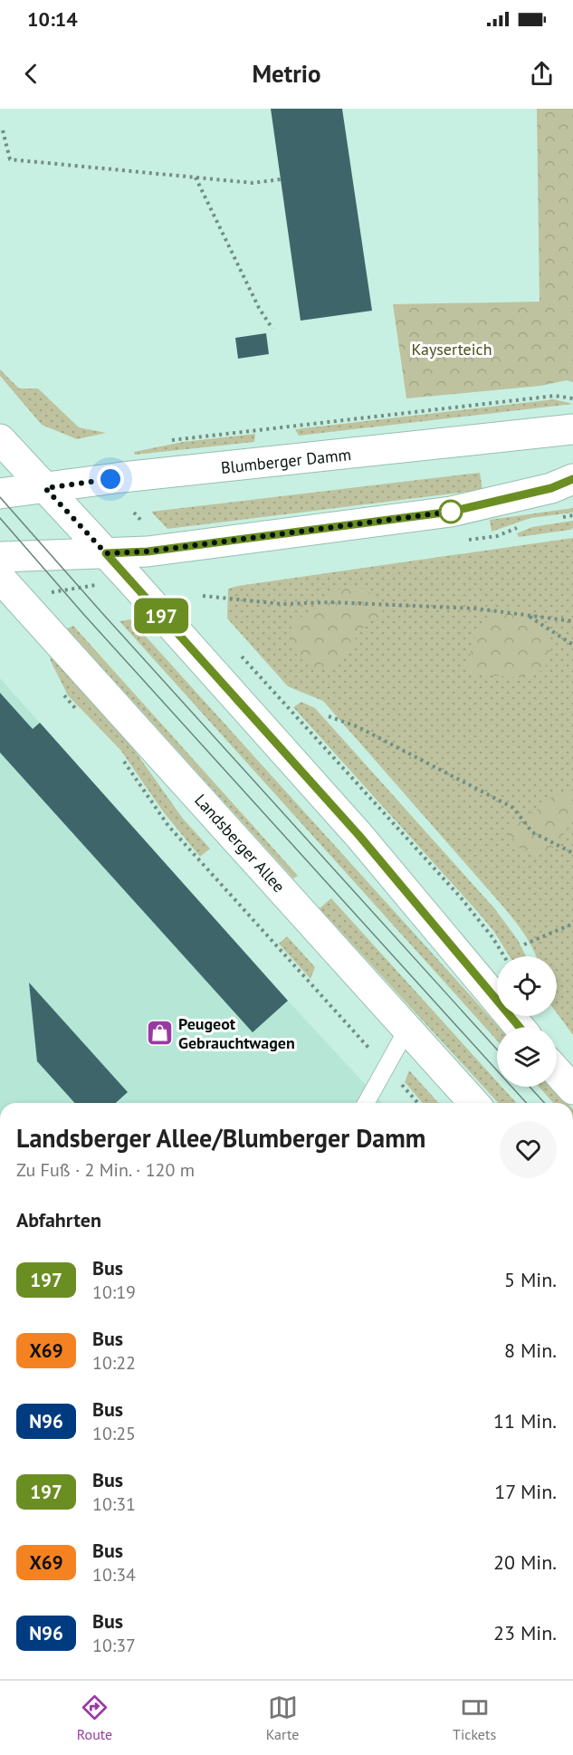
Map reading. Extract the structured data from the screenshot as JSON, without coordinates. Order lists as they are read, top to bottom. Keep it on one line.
{"streets":{"main road":["Blumberger Damm","Landsberger Allee"]},"parks":["Kayserteich"],"places":{"shop":["Peugeot Gebrauchtwagen"]},"lines":["bus line 197"],"page":{"status":"10:14","header":"Metrio","on_map":"197","heading":[["Landsberger Allee/Blumberger Damm","Zu Fuß · 2 Min. · 120 m"],"Abfahrten"],"list":[{"mark":"197","name":"Bus","note":"10:19","value":"5 Min."},{"mark":"X69","name":"Bus","note":"10:22","value":"8 Min."},{"mark":"N96","name":"Bus","note":"10:25","value":"11 Min."},{"mark":"197","name":"Bus","note":"10:31","value":"17 Min."},{"mark":"X69","name":"Bus","note":"10:34","value":"20 Min."},{"mark":"N96","name":"Bus","note":"10:37","value":"23 Min."}],"tabs":["Route","Karte","Tickets"]}}
